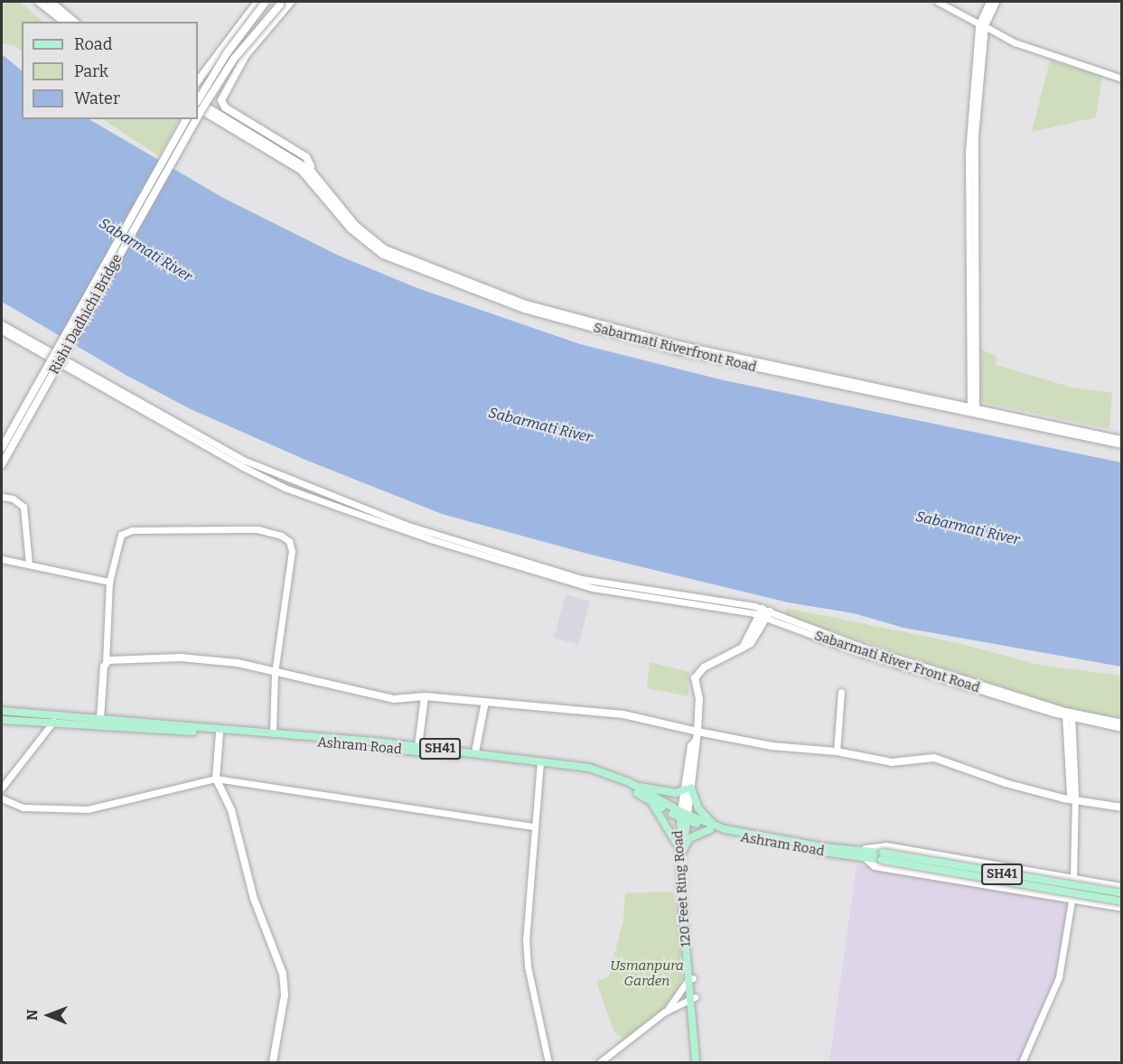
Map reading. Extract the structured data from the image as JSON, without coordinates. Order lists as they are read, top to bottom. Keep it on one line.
{"streets":{"main road":["Rishi Dadhichi Bridge","Sabarmati Riverfront Road","Ashram Road","SH41","120 Feet Ring Road"]},"crossings":[["Ashram Road","SH41"],["Ashram Road","120 Feet Ring Road"]],"water":["Sabarmati River"],"parks":["Usmanpura Garden"],"legend":["Road","Park","Water"],"north":"left"}
